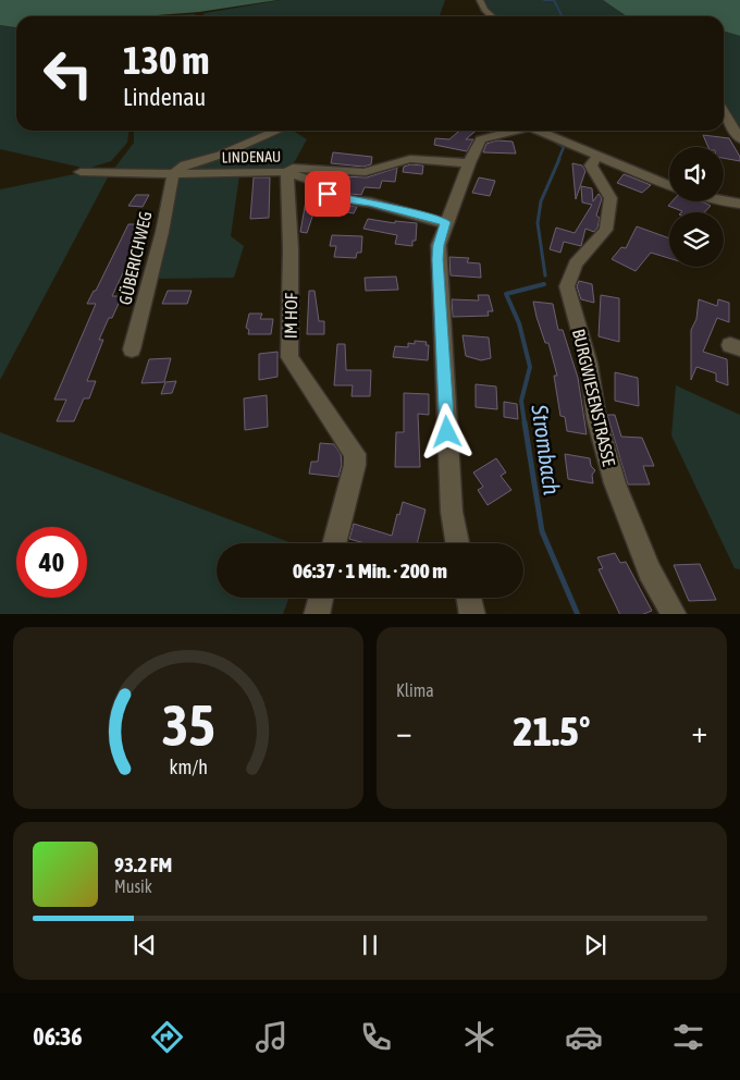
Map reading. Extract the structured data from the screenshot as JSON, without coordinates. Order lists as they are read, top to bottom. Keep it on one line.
{"streets":{"street":["LINDENAU","GÜBERICHWEG","IM HOF","BURGWIESENSTRASSE"]},"crossings":[["LINDENAU","GÜBERICHWEG"],["LINDENAU","IM HOF"]],"water":["Strombach"],"page":{"turn":["130 m","Lindenau"],"limit":"40","trip":"06:37 · 1 Min. · 200 m","tile":"Klima","heat":["−","21.5°","+"],"song":["93.2 FM","Musik"],"tabs":"06:36","gauge":["35","km/h"]}}
